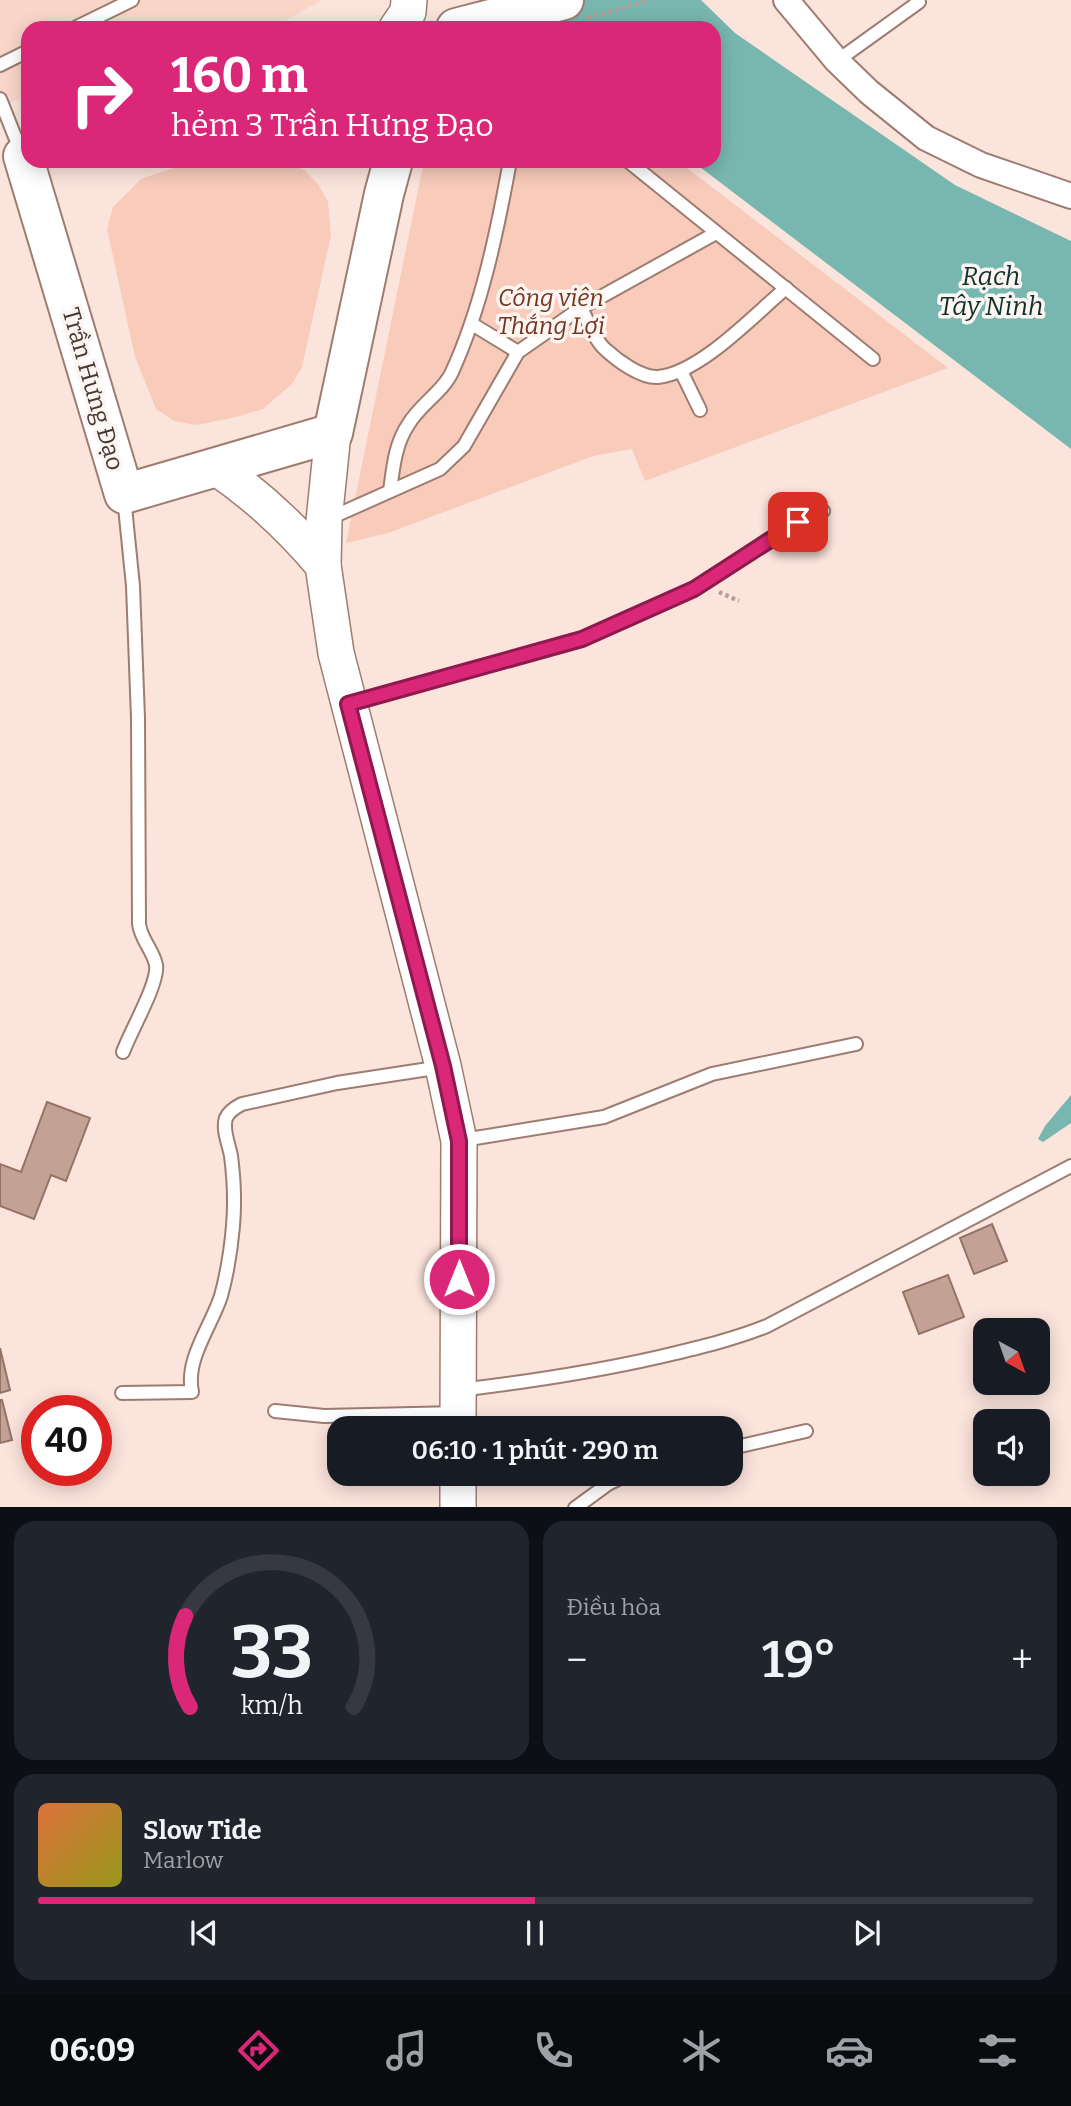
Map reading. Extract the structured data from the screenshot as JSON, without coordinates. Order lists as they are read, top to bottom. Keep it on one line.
{"streets":{"main road":["Trần Hưng Đạo"]},"water":["Rạch Tây Ninh"],"parks":["Công viên Thắng Lợi"],"north":"bottom right","page":{"turn":["160 m","hẻm 3 Trần Hưng Đạo"],"limit":"40","trip":"06:10 · 1 phút · 290 m","tile":"Điều hòa","heat":["−","19°","+"],"song":["Slow Tide","Marlow"],"tabs":"06:09","gauge":["33","km/h"]}}
